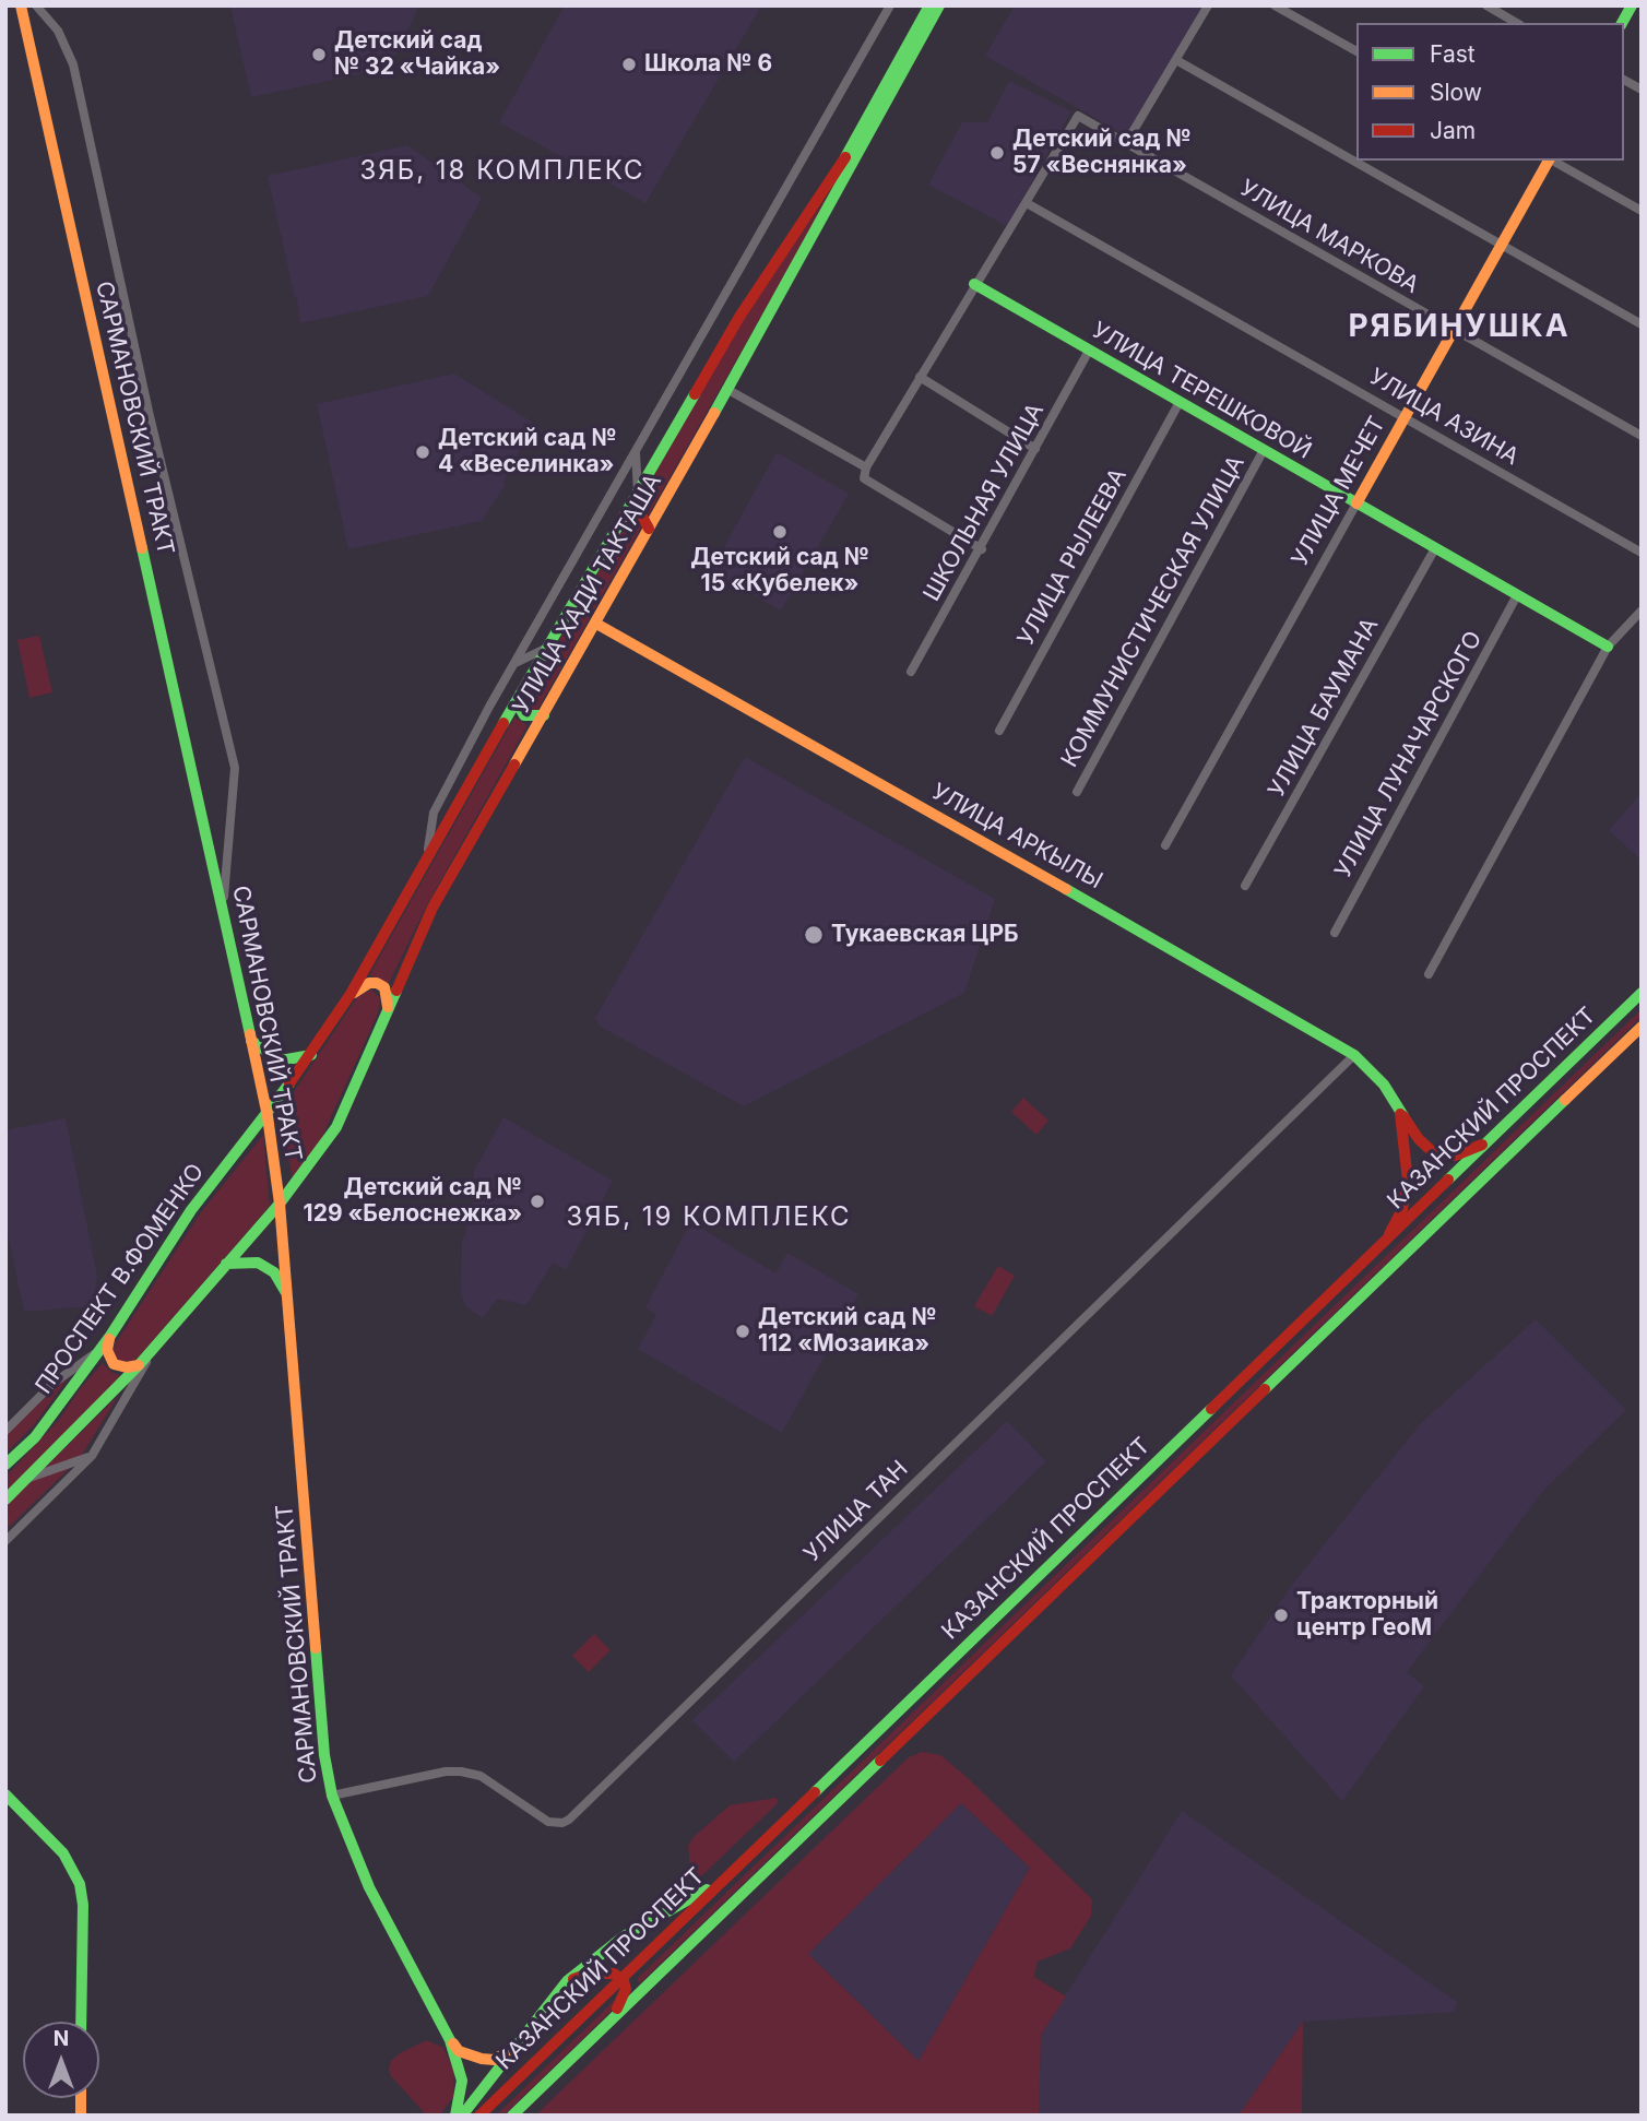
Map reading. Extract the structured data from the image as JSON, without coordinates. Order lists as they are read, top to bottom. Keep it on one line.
{"streets":{"main road":["УЛИЦА ТЕРЕШКОВОЙ","САРМАНОВСКИЙ ТРАКТ","УЛИЦА МЕЧЕТ","УЛИЦА ХАДИ ТАКТАША","УЛИЦА АРКЫЛЫ","КАЗАНСКИЙ ПРОСПЕКТ","ПРОСПЕКТ В.ФОМЕНКО"],"street":["УЛИЦА МАРКОВА","УЛИЦА АЗИНА","ШКОЛЬНАЯ УЛИЦА","УЛИЦА РЫЛЕЕВА","КОММУНИСТИЧЕСКАЯ УЛИЦА","УЛИЦА БАУМАНА","УЛИЦА ЛУНАЧАРСКОГО","УЛИЦА ТАН"]},"crossings":[["УЛИЦА МАРКОВА","УЛИЦА АЗИНА"],["УЛИЦА МАРКОВА","УЛИЦА МЕЧЕТ"],["УЛИЦА ТЕРЕШКОВОЙ","УЛИЦА МЕЧЕТ"],["УЛИЦА ТЕРЕШКОВОЙ","ШКОЛЬНАЯ УЛИЦА"],["УЛИЦА ТЕРЕШКОВОЙ","УЛИЦА РЫЛЕЕВА"],["УЛИЦА ТЕРЕШКОВОЙ","КОММУНИСТИЧЕСКАЯ УЛИЦА"],["УЛИЦА ТЕРЕШКОВОЙ","УЛИЦА БАУМАНА"],["УЛИЦА ТЕРЕШКОВОЙ","УЛИЦА ЛУНАЧАРСКОГО"],["УЛИЦА АЗИНА","УЛИЦА МЕЧЕТ"],["САРМАНОВСКИЙ ТРАКТ","УЛИЦА ХАДИ ТАКТАША"],["САРМАНОВСКИЙ ТРАКТ","ПРОСПЕКТ В.ФОМЕНКО"],["САРМАНОВСКИЙ ТРАКТ","УЛИЦА ТАН"],["УЛИЦА ХАДИ ТАКТАША","УЛИЦА АРКЫЛЫ"],["УЛИЦА ХАДИ ТАКТАША","ПРОСПЕКТ В.ФОМЕНКО"],["УЛИЦА АРКЫЛЫ","КАЗАНСКИЙ ПРОСПЕКТ"],["УЛИЦА АРКЫЛЫ","УЛИЦА ТАН"]],"districts":["ЗЯБ, 18 КОМПЛЕКС","РЯБИНУШКА","ЗЯБ, 19 КОМПЛЕКС"],"places":["Детский сад № 32 «Чайка»","Школа № 6","Детский сад № 57 «Веснянка»","Детский сад № 4 «Веселинка»","Детский сад № 15 «Кубелек»","Тукаевская ЦРБ","Детский сад № 129 «Белоснежка»","Детский сад № 112 «Мозаика»","Тракторный центр ГеоМ"],"legend":["Fast","Slow","Jam"],"north":"top"}
